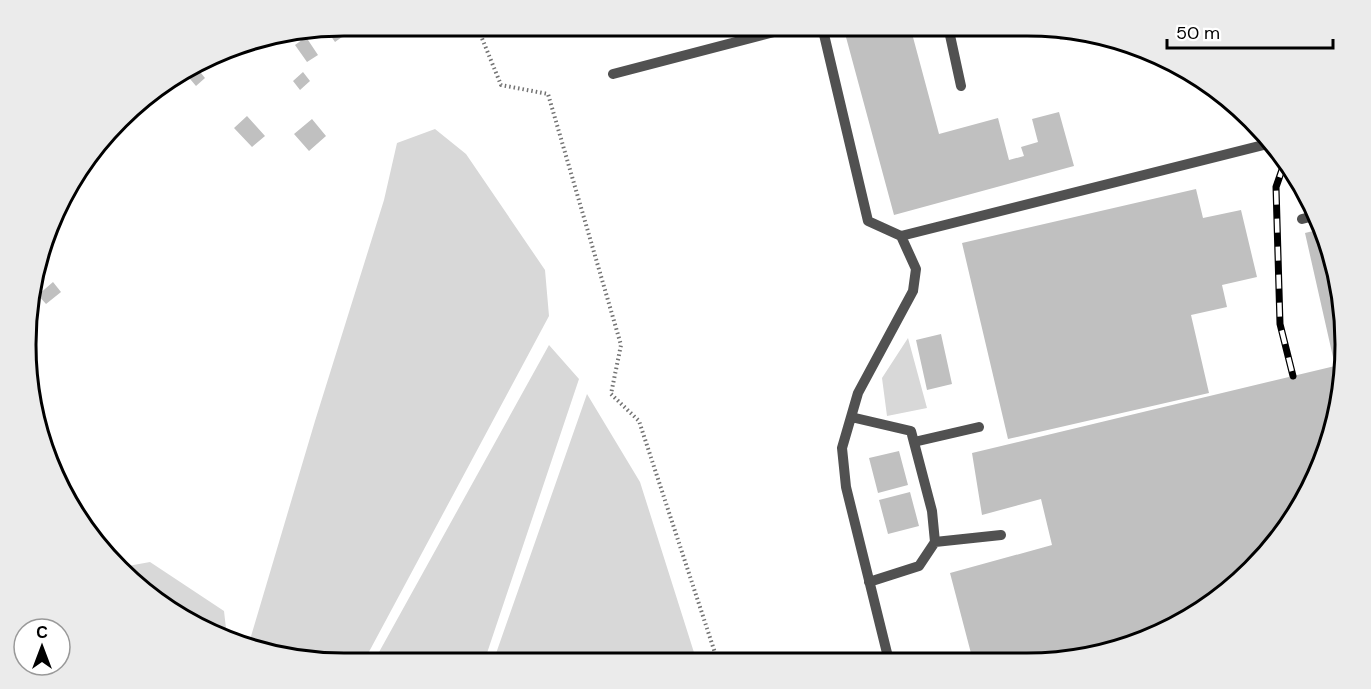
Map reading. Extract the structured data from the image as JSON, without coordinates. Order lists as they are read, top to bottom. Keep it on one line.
{"scale_bar":"50 m","north":"top"}
